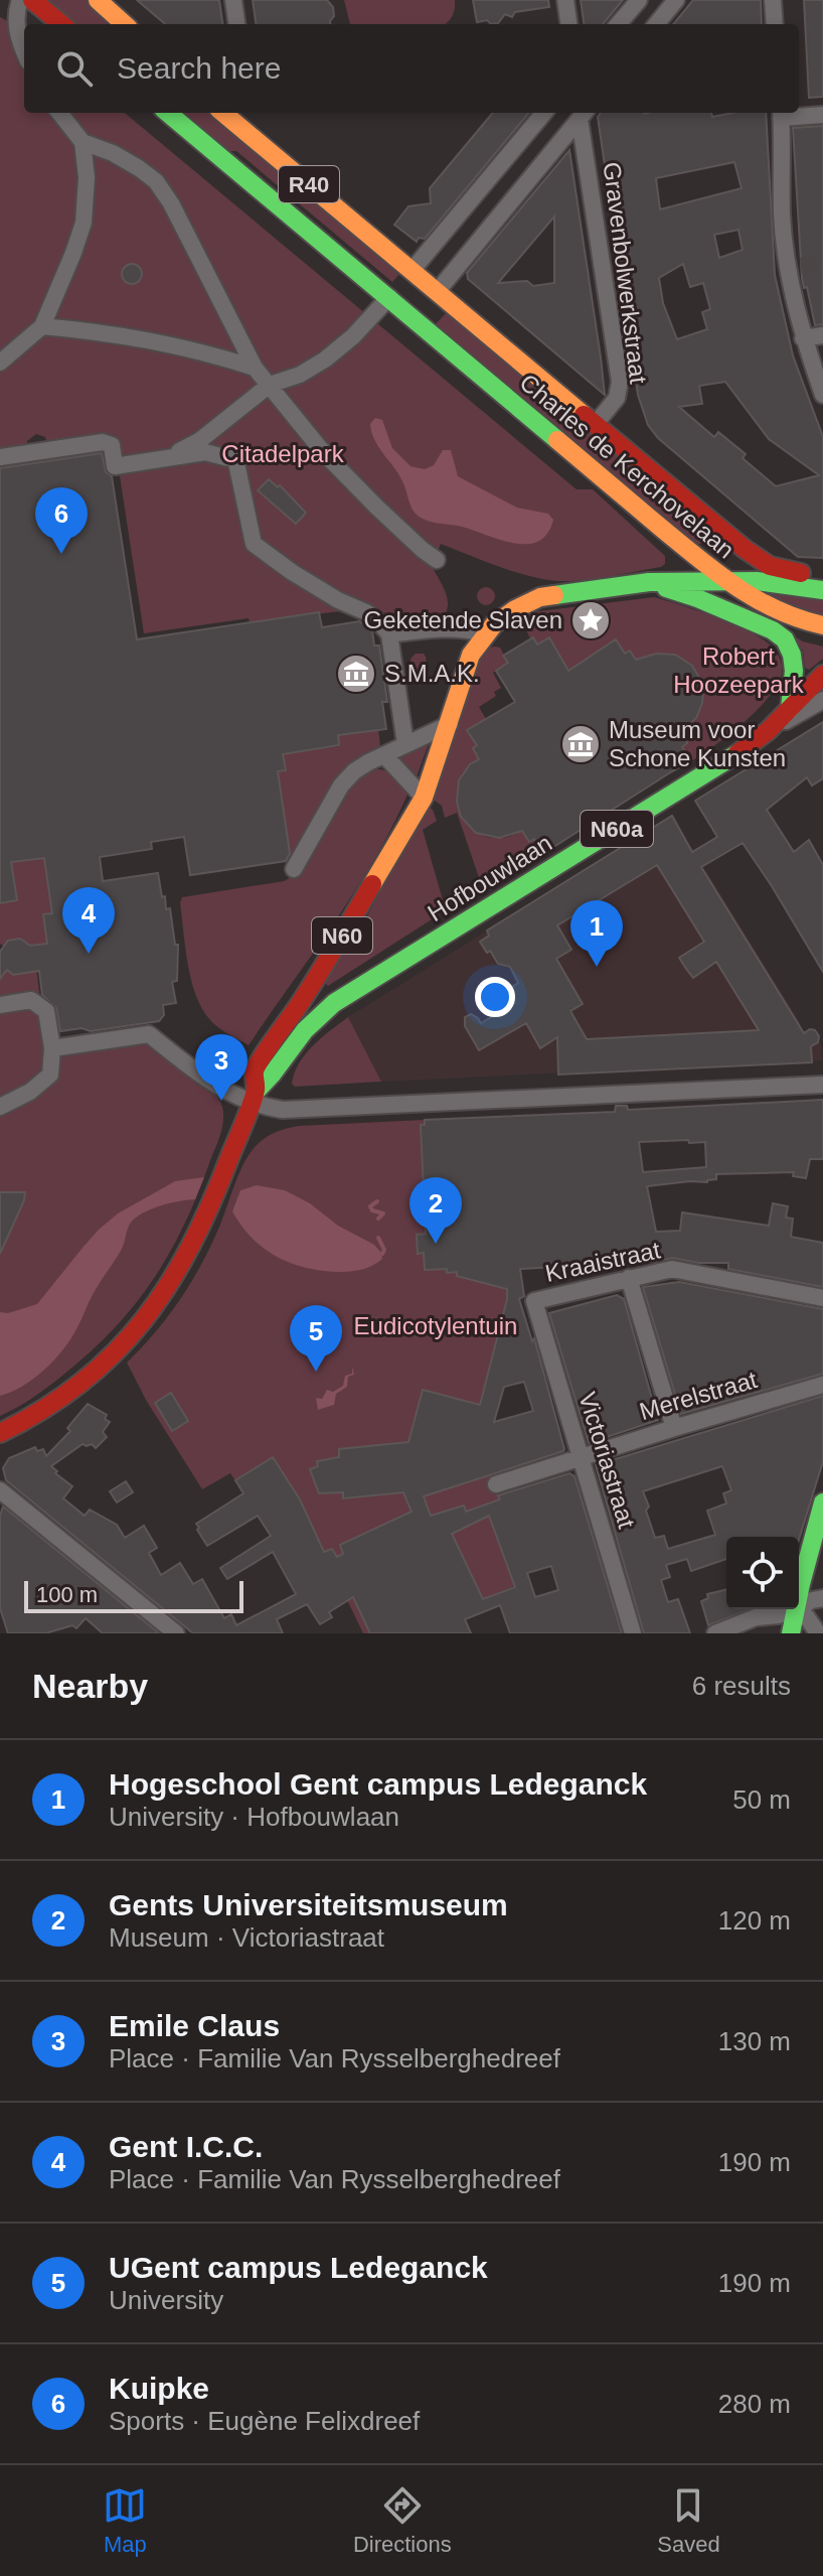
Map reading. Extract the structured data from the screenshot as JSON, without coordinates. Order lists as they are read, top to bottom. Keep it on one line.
{"streets":{"main road":["R40","Charles de Kerchovelaan","N60a","Hofbouwlaan","N60"],"street":["Gravenbolwerkstraat","Kraaistraat","Merelstraat","Victoriastraat"]},"crossings":[["Gravenbolwerkstraat","Charles de Kerchovelaan"],["Charles de Kerchovelaan","N60"],["Hofbouwlaan","N60"],["Kraaistraat","Victoriastraat"],["Merelstraat","Victoriastraat"]],"parks":["Citadelpark","Robert Hoozeepark","Eudicotylentuin"],"places":{"place":["Geketende Slaven"],"museum":["S.M.A.K.","Museum voor Schone Kunsten"]},"scale_bar":"100 m","page":{"search":"Search here","pins":["6","4","1","3","2","5"],"scale":"100 m","heading":["Nearby","6 results"],"list":[{"mark":"1","name":"Hogeschool Gent campus Ledeganck","note":"University · Hofbouwlaan","value":"50 m"},{"mark":"2","name":"Gents Universiteitsmuseum","note":"Museum · Victoriastraat","value":"120 m"},{"mark":"3","name":"Emile Claus","note":"Place · Familie Van Rysselberghedreef","value":"130 m"},{"mark":"4","name":"Gent I.C.C.","note":"Place · Familie Van Rysselberghedreef","value":"190 m"},{"mark":"5","name":"UGent campus Ledeganck","note":"University","value":"190 m"},{"mark":"6","name":"Kuipke","note":"Sports · Eugène Felixdreef","value":"280 m"}],"nav":["Map","Directions","Saved"]}}
